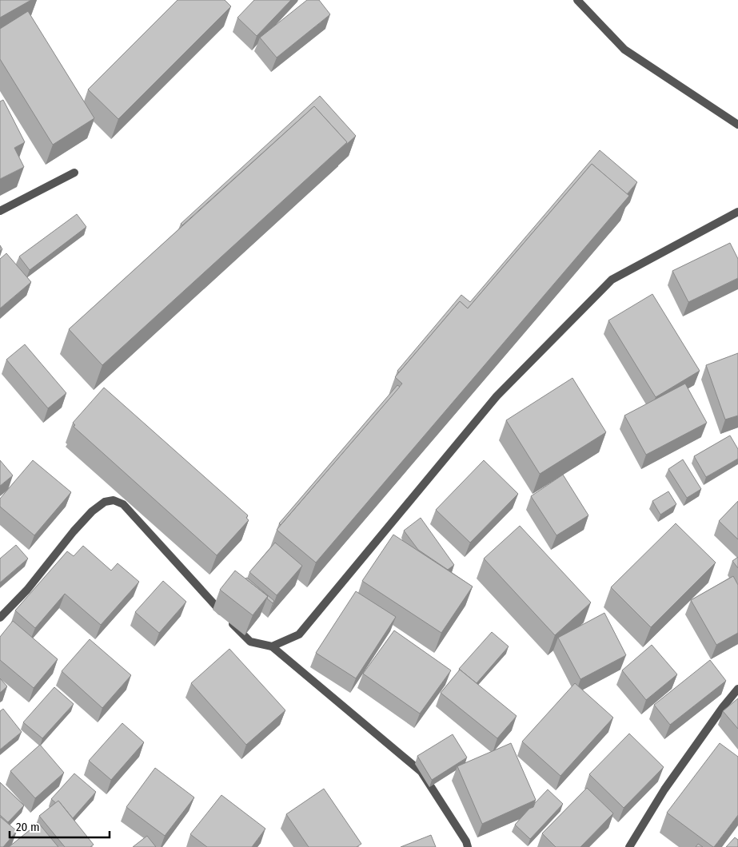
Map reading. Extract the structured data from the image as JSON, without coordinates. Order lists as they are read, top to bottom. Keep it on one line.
{"scale_bar":"20 m"}
